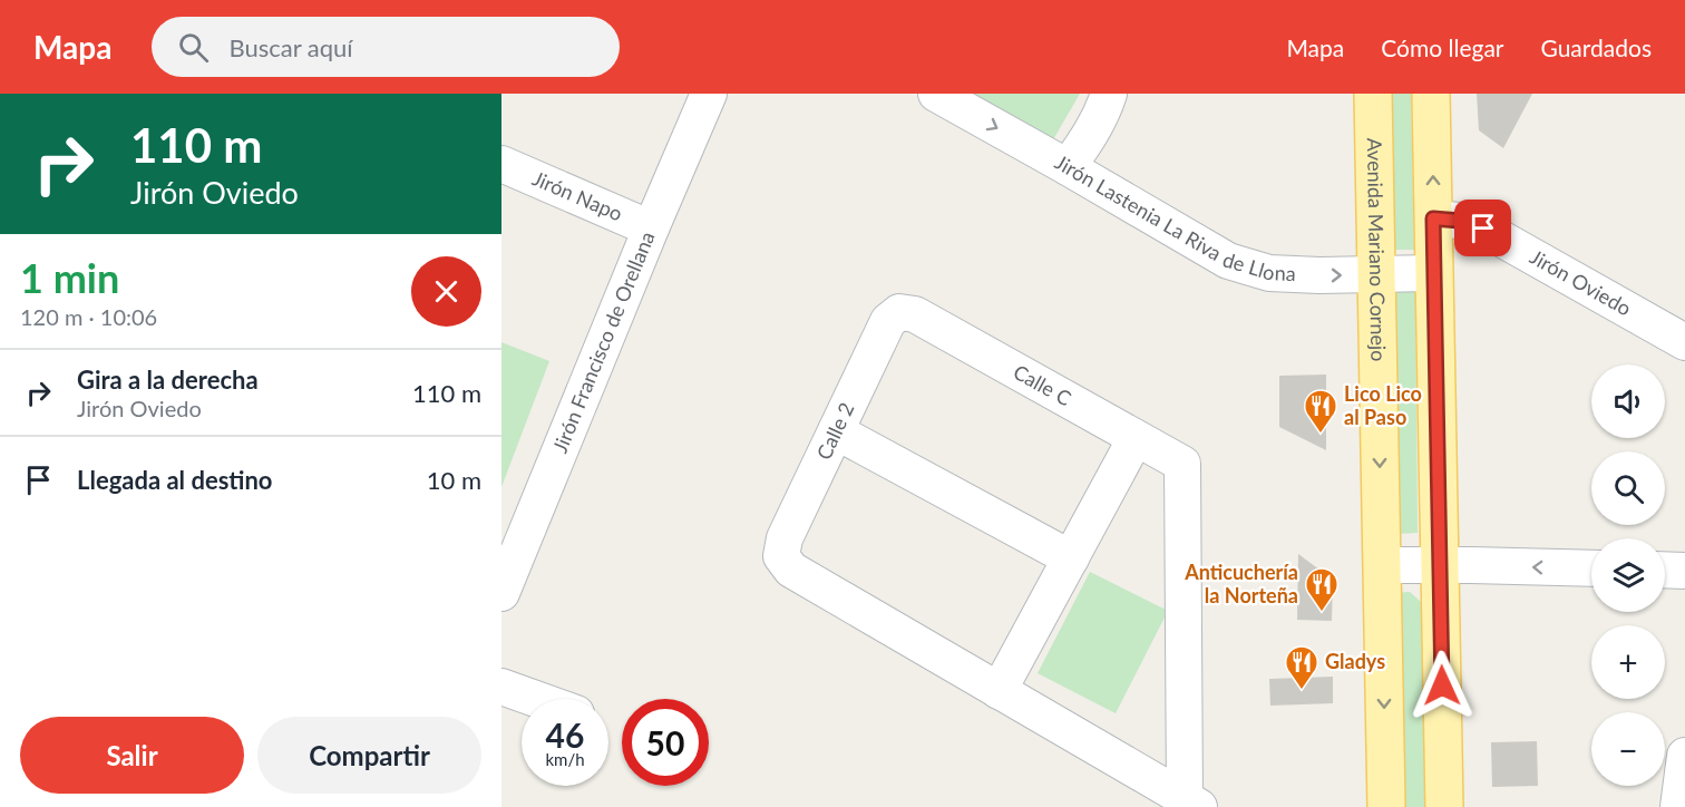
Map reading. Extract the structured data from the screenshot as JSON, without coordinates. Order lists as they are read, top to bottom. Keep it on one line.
{"streets":{"main road":["Avenida Mariano Cornejo"],"street":["Jirón Napo","Jirón Lastenia La Riva de Llona","Jirón Oviedo","Jirón Francisco de Orellana","Calle C","Calle 2"]},"crossings":[["Jirón Napo","Jirón Francisco de Orellana"],["Jirón Lastenia La Riva de Llona","Avenida Mariano Cornejo"],["Calle C","Calle 2"]],"one_way":["Jirón Lastenia La Riva de Llona"],"places":{"restaurant":["Lico Lico al Paso","Anticuchería la Norteña","Gladys"]},"page":{"header":"Mapa","search":"Buscar aquí","nav":["Mapa","Cómo llegar","Guardados"],"turn":["110 m","Jirón Oviedo"],"heading":["1 min","120 m · 10:06"],"list":[{"name":"Gira a la derecha","note":"Jirón Oviedo","value":"110 m"},{"name":"Llegada al destino","value":"10 m"}],"map_buttons":["+","−"],"speed":"46 km/h","limit":"50","buttons":["Salir","Compartir"]}}
